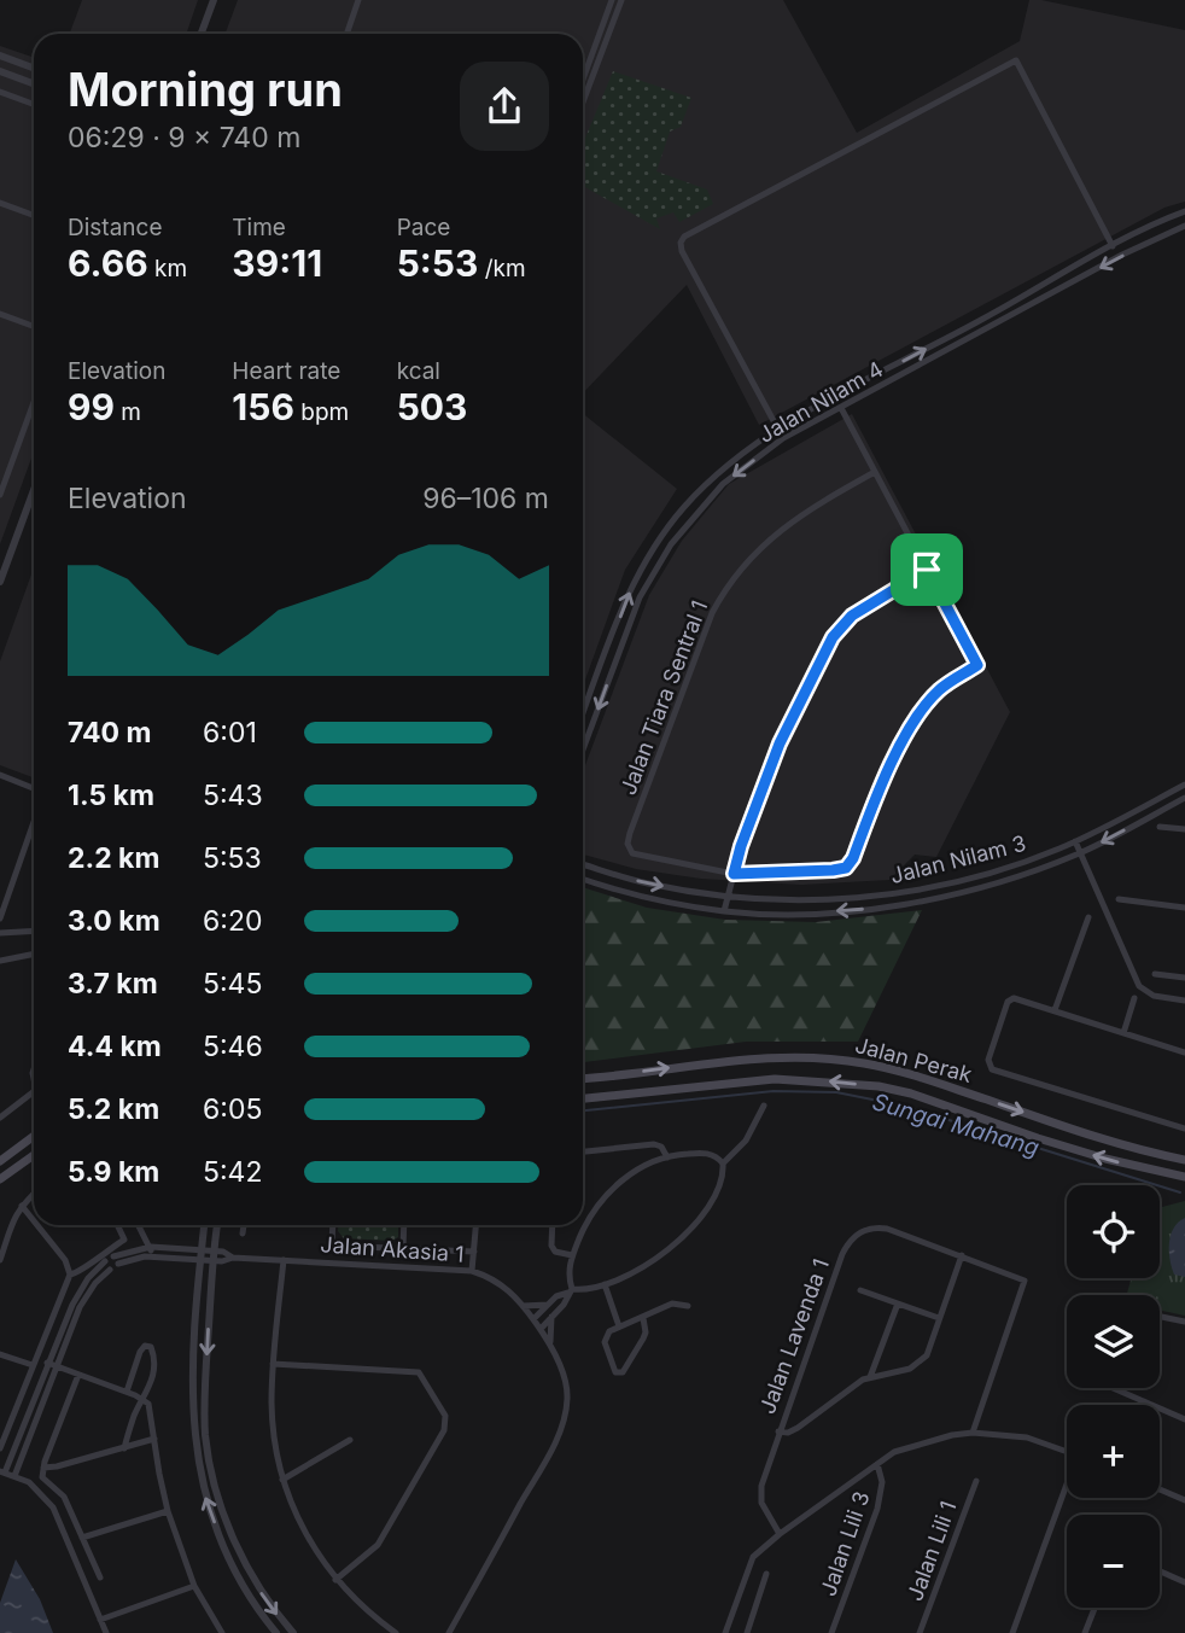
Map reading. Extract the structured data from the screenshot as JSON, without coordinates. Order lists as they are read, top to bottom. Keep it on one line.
{"streets":{"main road":["Jalan Perak"],"street":["Jalan Nilam 4","Jalan Tiara Sentral 1","Jalan Nilam 3","Jalan Akasia 1","Jalan Lavenda 1","Jalan Lili 3","Jalan Lili 1"]},"water":["Sungai Mahang"],"page":{"heading":["Morning run","06:29 · 9 × 740 m"],"stats":[["Distance","6.66 km"],["Time","39:11"],["Pace","5:53 /km"],["Elevation","99 m"],["Heart rate","156 bpm"],["kcal","503"]],"chart":["Elevation","96–106 m"],"list":[{"name":"740 m","note":"6:01"},{"name":"1.5 km","note":"5:43"},{"name":"2.2 km","note":"5:53"},{"name":"3.0 km","note":"6:20"},{"name":"3.7 km","note":"5:45"},{"name":"4.4 km","note":"5:46"},{"name":"5.2 km","note":"6:05"},{"name":"5.9 km","note":"5:42"}],"map_buttons":["+","−"]}}
